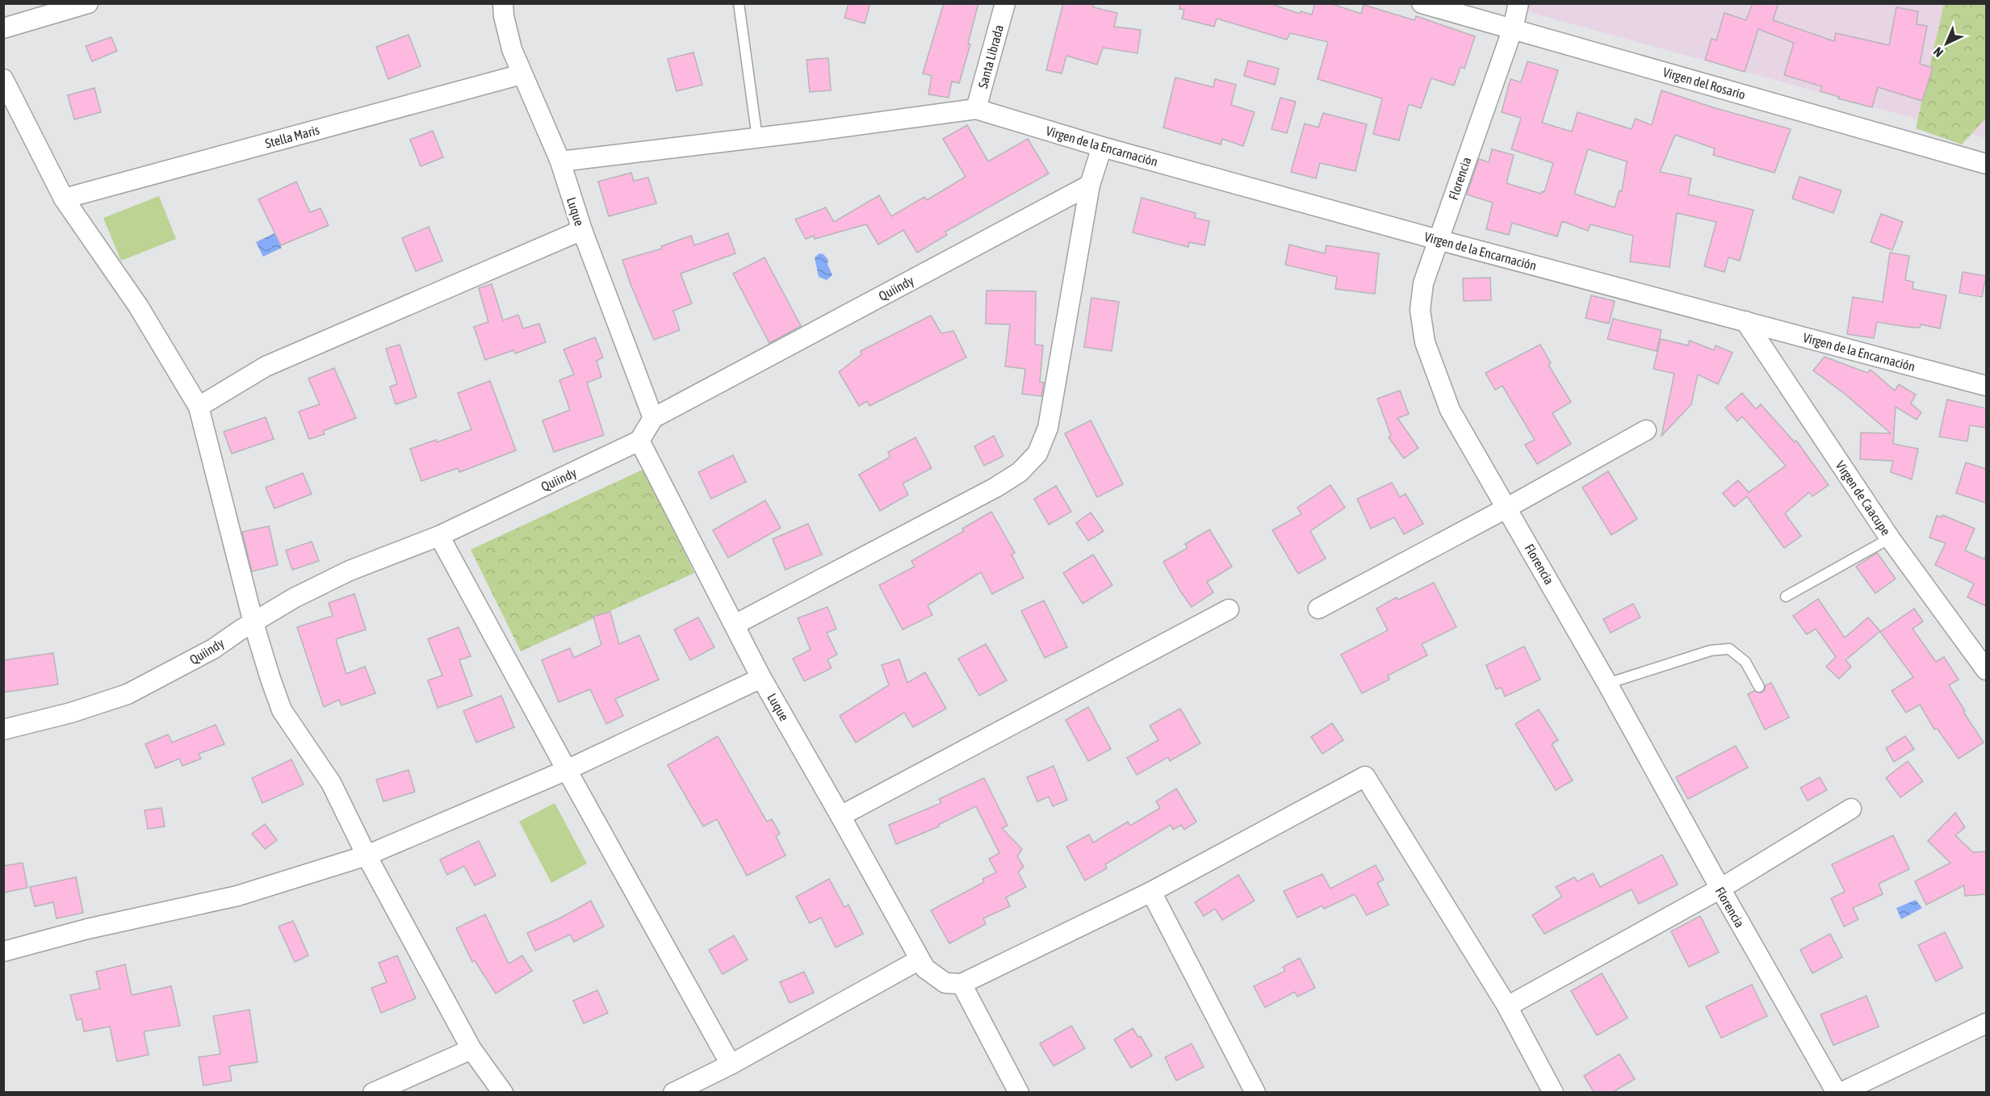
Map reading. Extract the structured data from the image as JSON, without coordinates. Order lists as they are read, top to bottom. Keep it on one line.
{"streets":{"street":["Santa Librada","Virgen del Rosario","Stella Maris","Virgen de la Encarnación","Florencia","Luque","Quiindy","Virgen de Caacupe"]},"crossings":[["Santa Librada","Virgen de la Encarnación"],["Virgen del Rosario","Florencia"],["Stella Maris","Luque"],["Virgen de la Encarnación","Florencia"],["Virgen de la Encarnación","Virgen de Caacupe"],["Luque","Quiindy"]],"north":"bottom left"}
